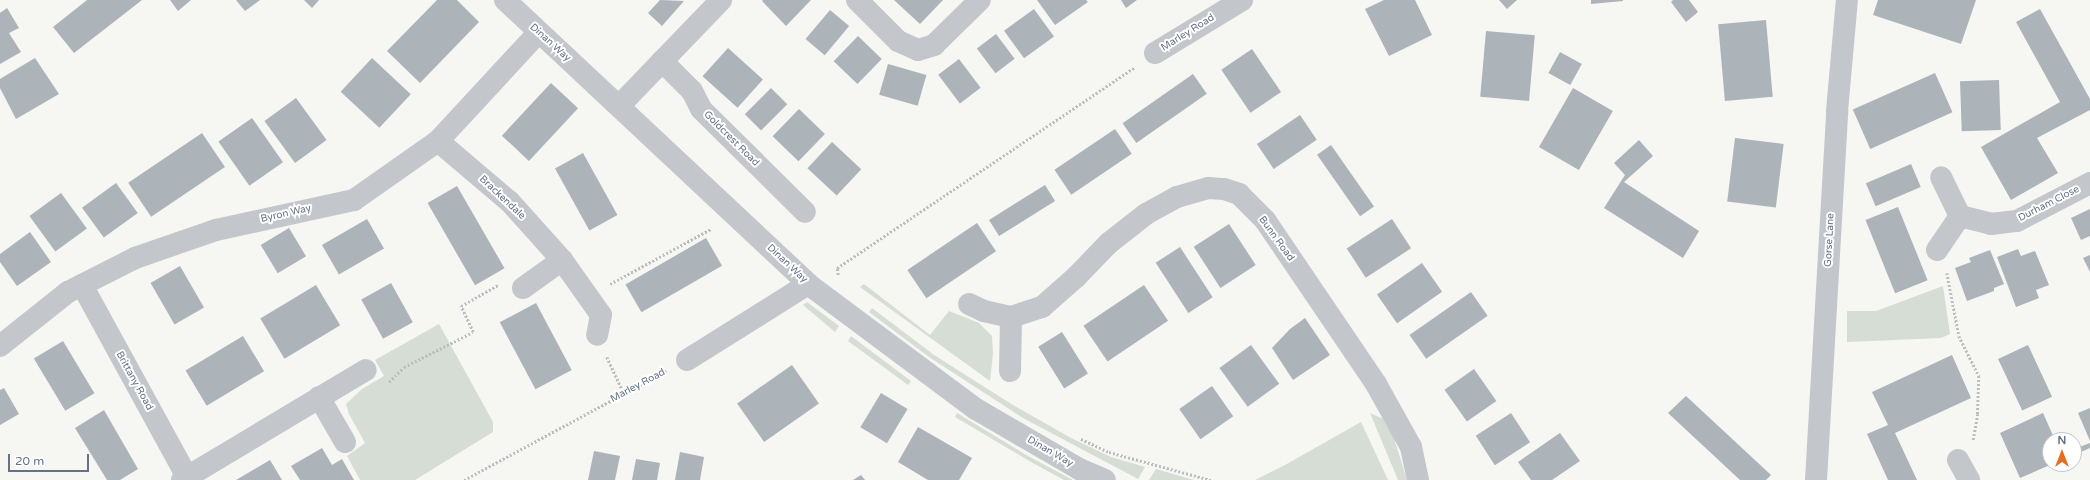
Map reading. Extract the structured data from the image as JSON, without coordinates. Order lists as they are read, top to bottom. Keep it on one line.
{"streets":{"street":["Marley Road","Dinan Way","Goldcrest Road","Brackendale","Durham Close","Byron Way","Bunn Road","Gorse Lane","Brittany Road"]},"crossings":[["Dinan Way","Byron Way"],["Brackendale","Byron Way"],["Byron Way","Brittany Road"]],"scale_bar":"20 m","north":"top"}
